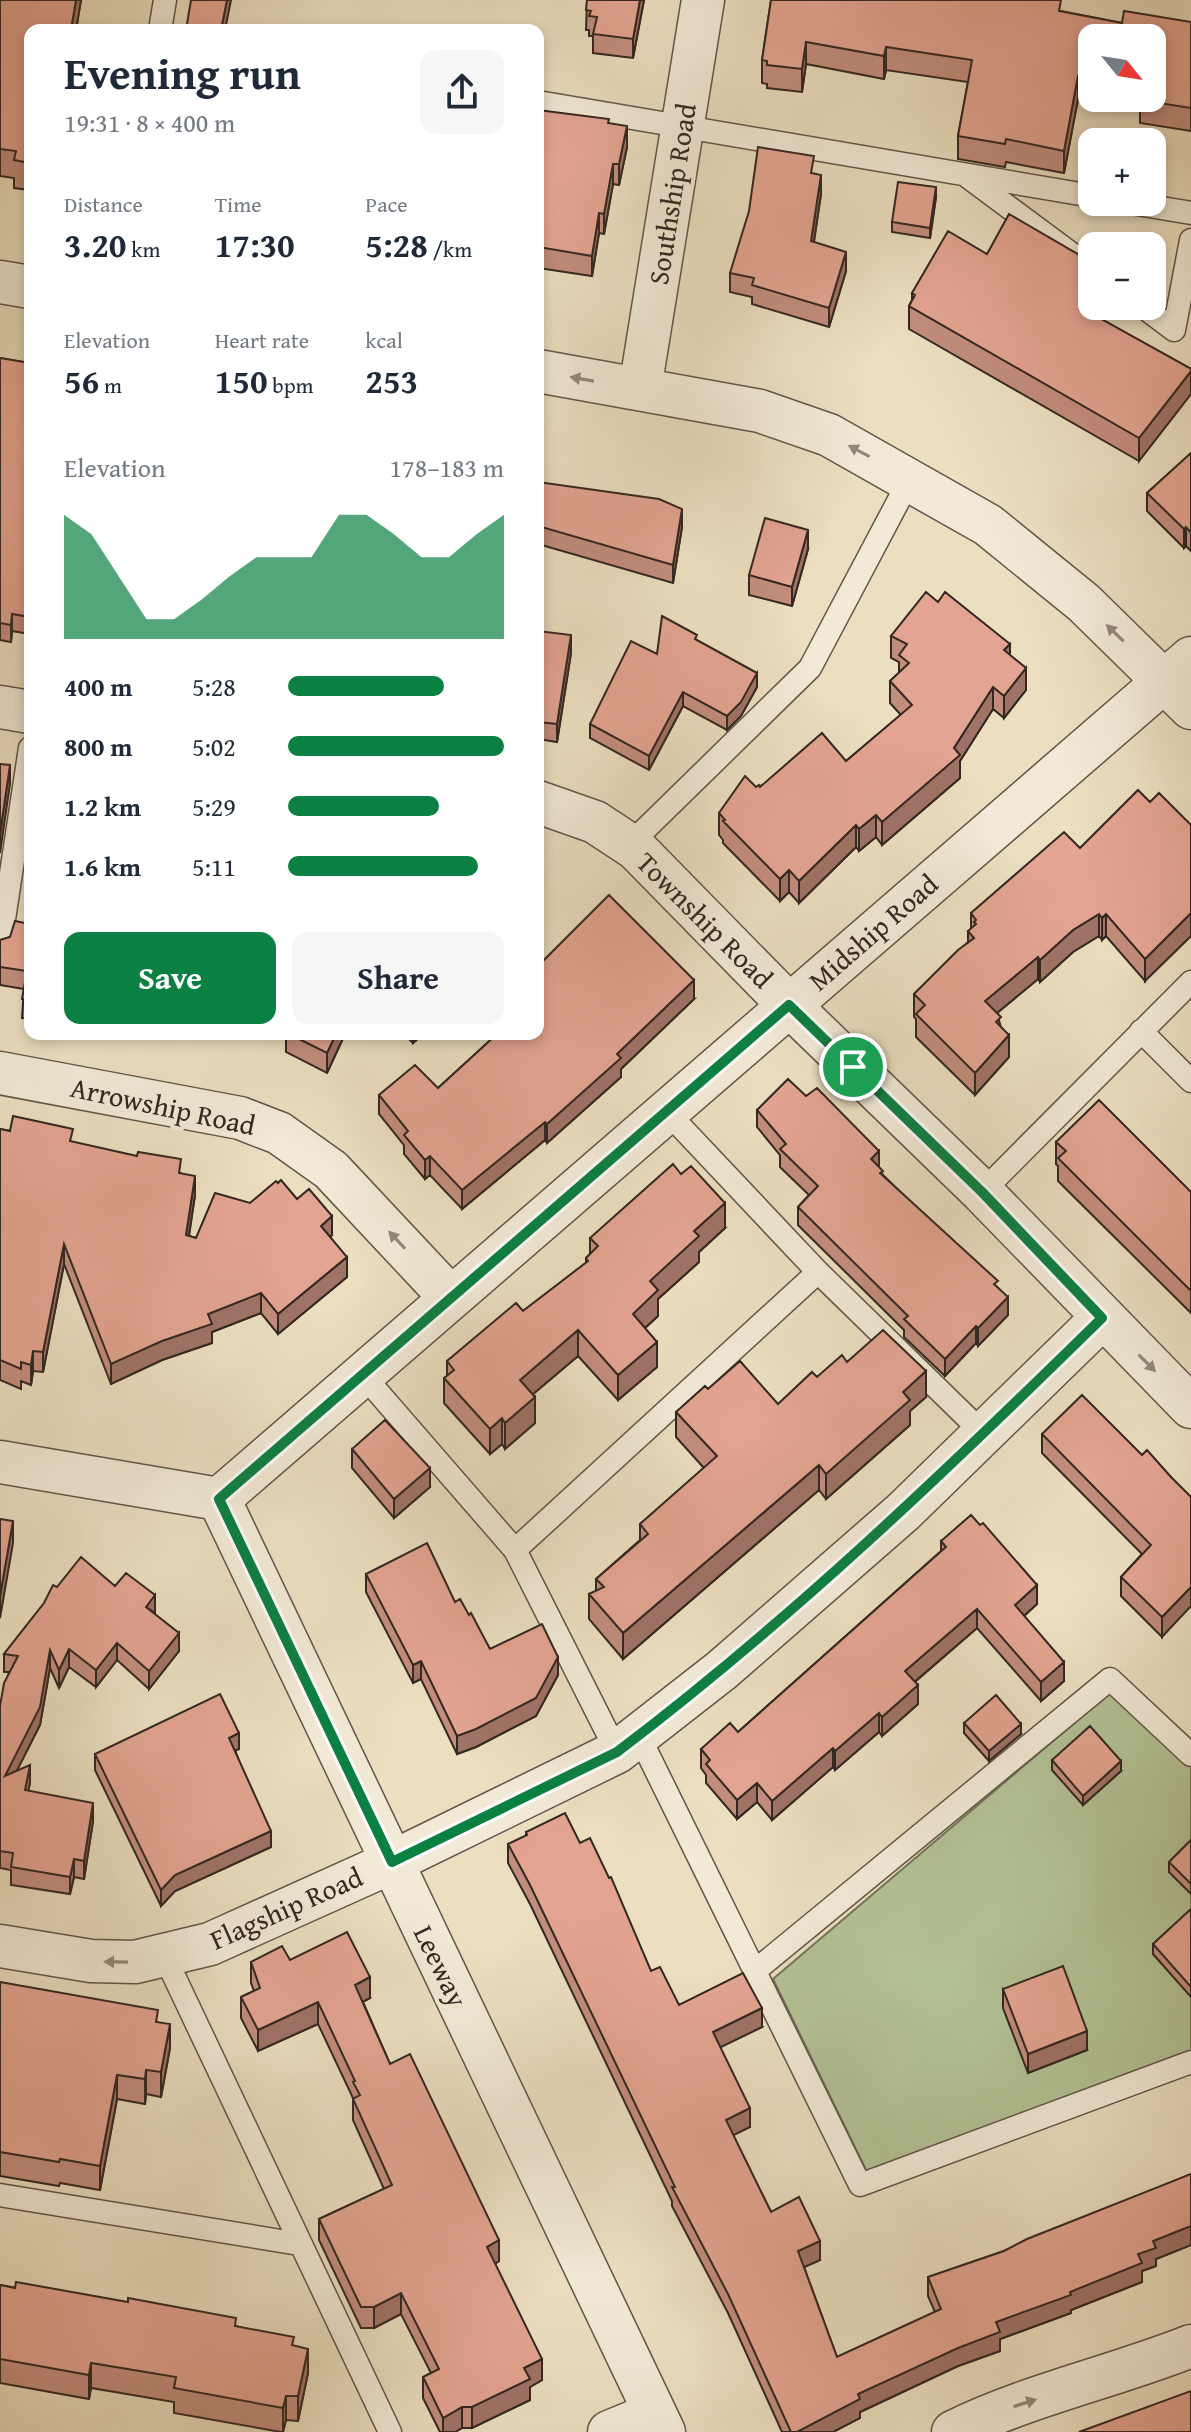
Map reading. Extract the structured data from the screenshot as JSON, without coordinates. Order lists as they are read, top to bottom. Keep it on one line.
{"streets":{"street":["Southship Road","Township Road","Midship Road","Arrowship Road","Flagship Road","Leeway"]},"crossings":[["Township Road","Midship Road"],["Township Road","Flagship Road"],["Midship Road","Arrowship Road"],["Midship Road","Leeway"],["Flagship Road","Leeway"]],"one_way":["Arrowship Road"],"north":"bottom right","page":{"map_buttons":["+","−"],"heading":["Evening run","19:31 · 8 × 400 m"],"stats":[["Distance","3.20 km"],["Time","17:30"],["Pace","5:28 /km"],["Elevation","56 m"],["Heart rate","150 bpm"],["kcal","253"]],"chart":["Elevation","178–183 m"],"list":[{"name":"400 m","note":"5:28"},{"name":"800 m","note":"5:02"},{"name":"1.2 km","note":"5:29"},{"name":"1.6 km","note":"5:11"}],"buttons":["Save","Share"]}}
